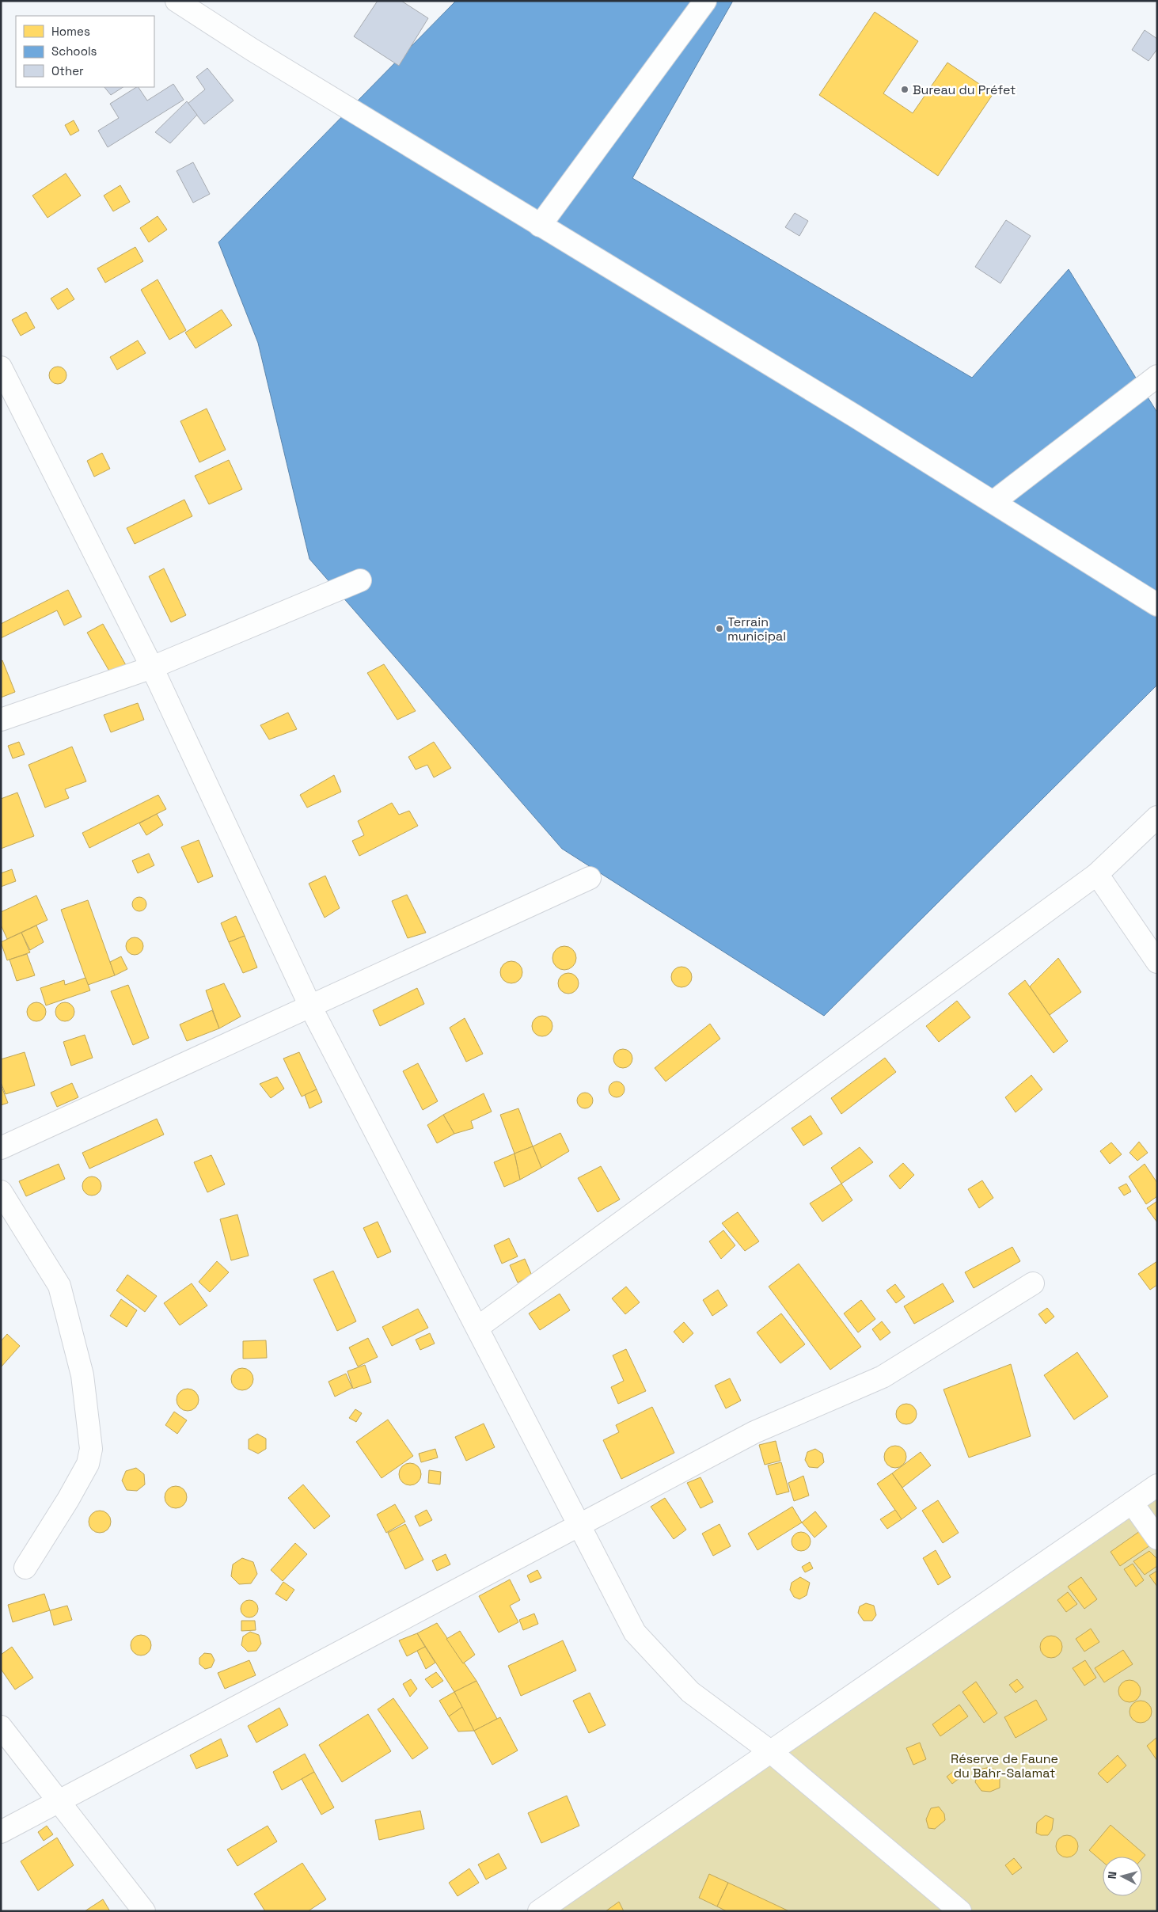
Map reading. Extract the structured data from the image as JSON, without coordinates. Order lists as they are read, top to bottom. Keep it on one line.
{"parks":["Réserve de Faune du Bahr-Salamat"],"places":["Bureau du Préfet","Terrain municipal"],"legend":["Homes","Schools","Other"],"north":"left"}
